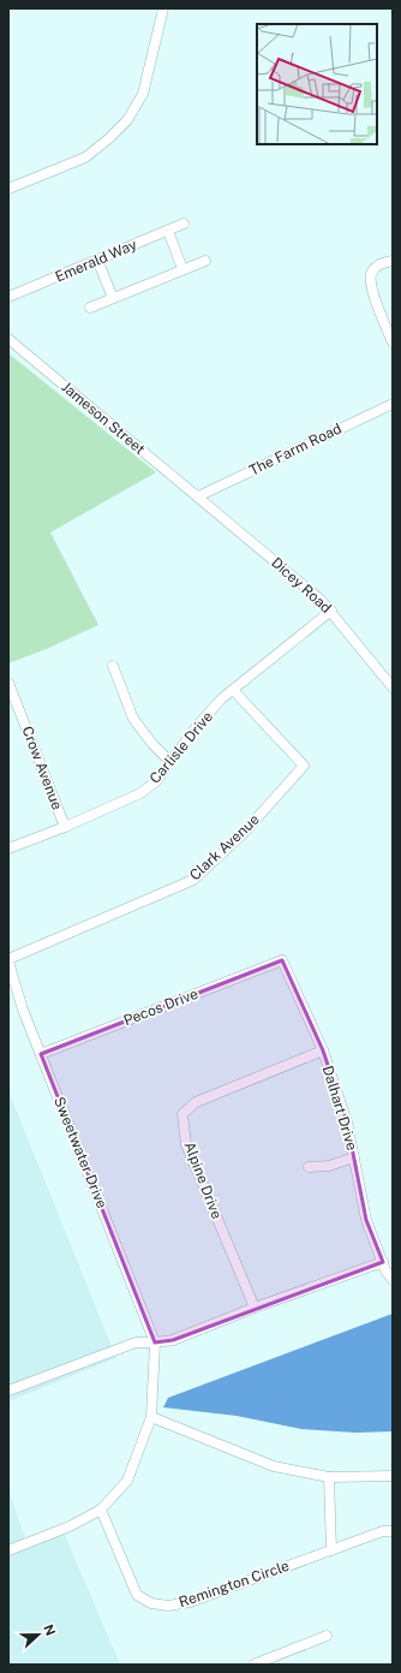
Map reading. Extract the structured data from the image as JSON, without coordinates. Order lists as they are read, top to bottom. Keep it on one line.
{"streets":{"street":["Emerald Way","Jameson Street","The Farm Road","Dicey Road","Carlisle Drive","Crow Avenue","Clark Avenue","Pecos Drive","Dalhart Drive","Sweetwater Drive","Alpine Drive","Remington Circle"]},"crossings":[["Jameson Street","The Farm Road"],["Jameson Street","Dicey Road"],["The Farm Road","Dicey Road"],["Dicey Road","Carlisle Drive"],["Carlisle Drive","Crow Avenue"],["Carlisle Drive","Clark Avenue"],["Clark Avenue","Sweetwater Drive"],["Pecos Drive","Dalhart Drive"],["Pecos Drive","Sweetwater Drive"],["Dalhart Drive","Alpine Drive"],["Sweetwater Drive","Remington Circle"]],"north":"right"}
